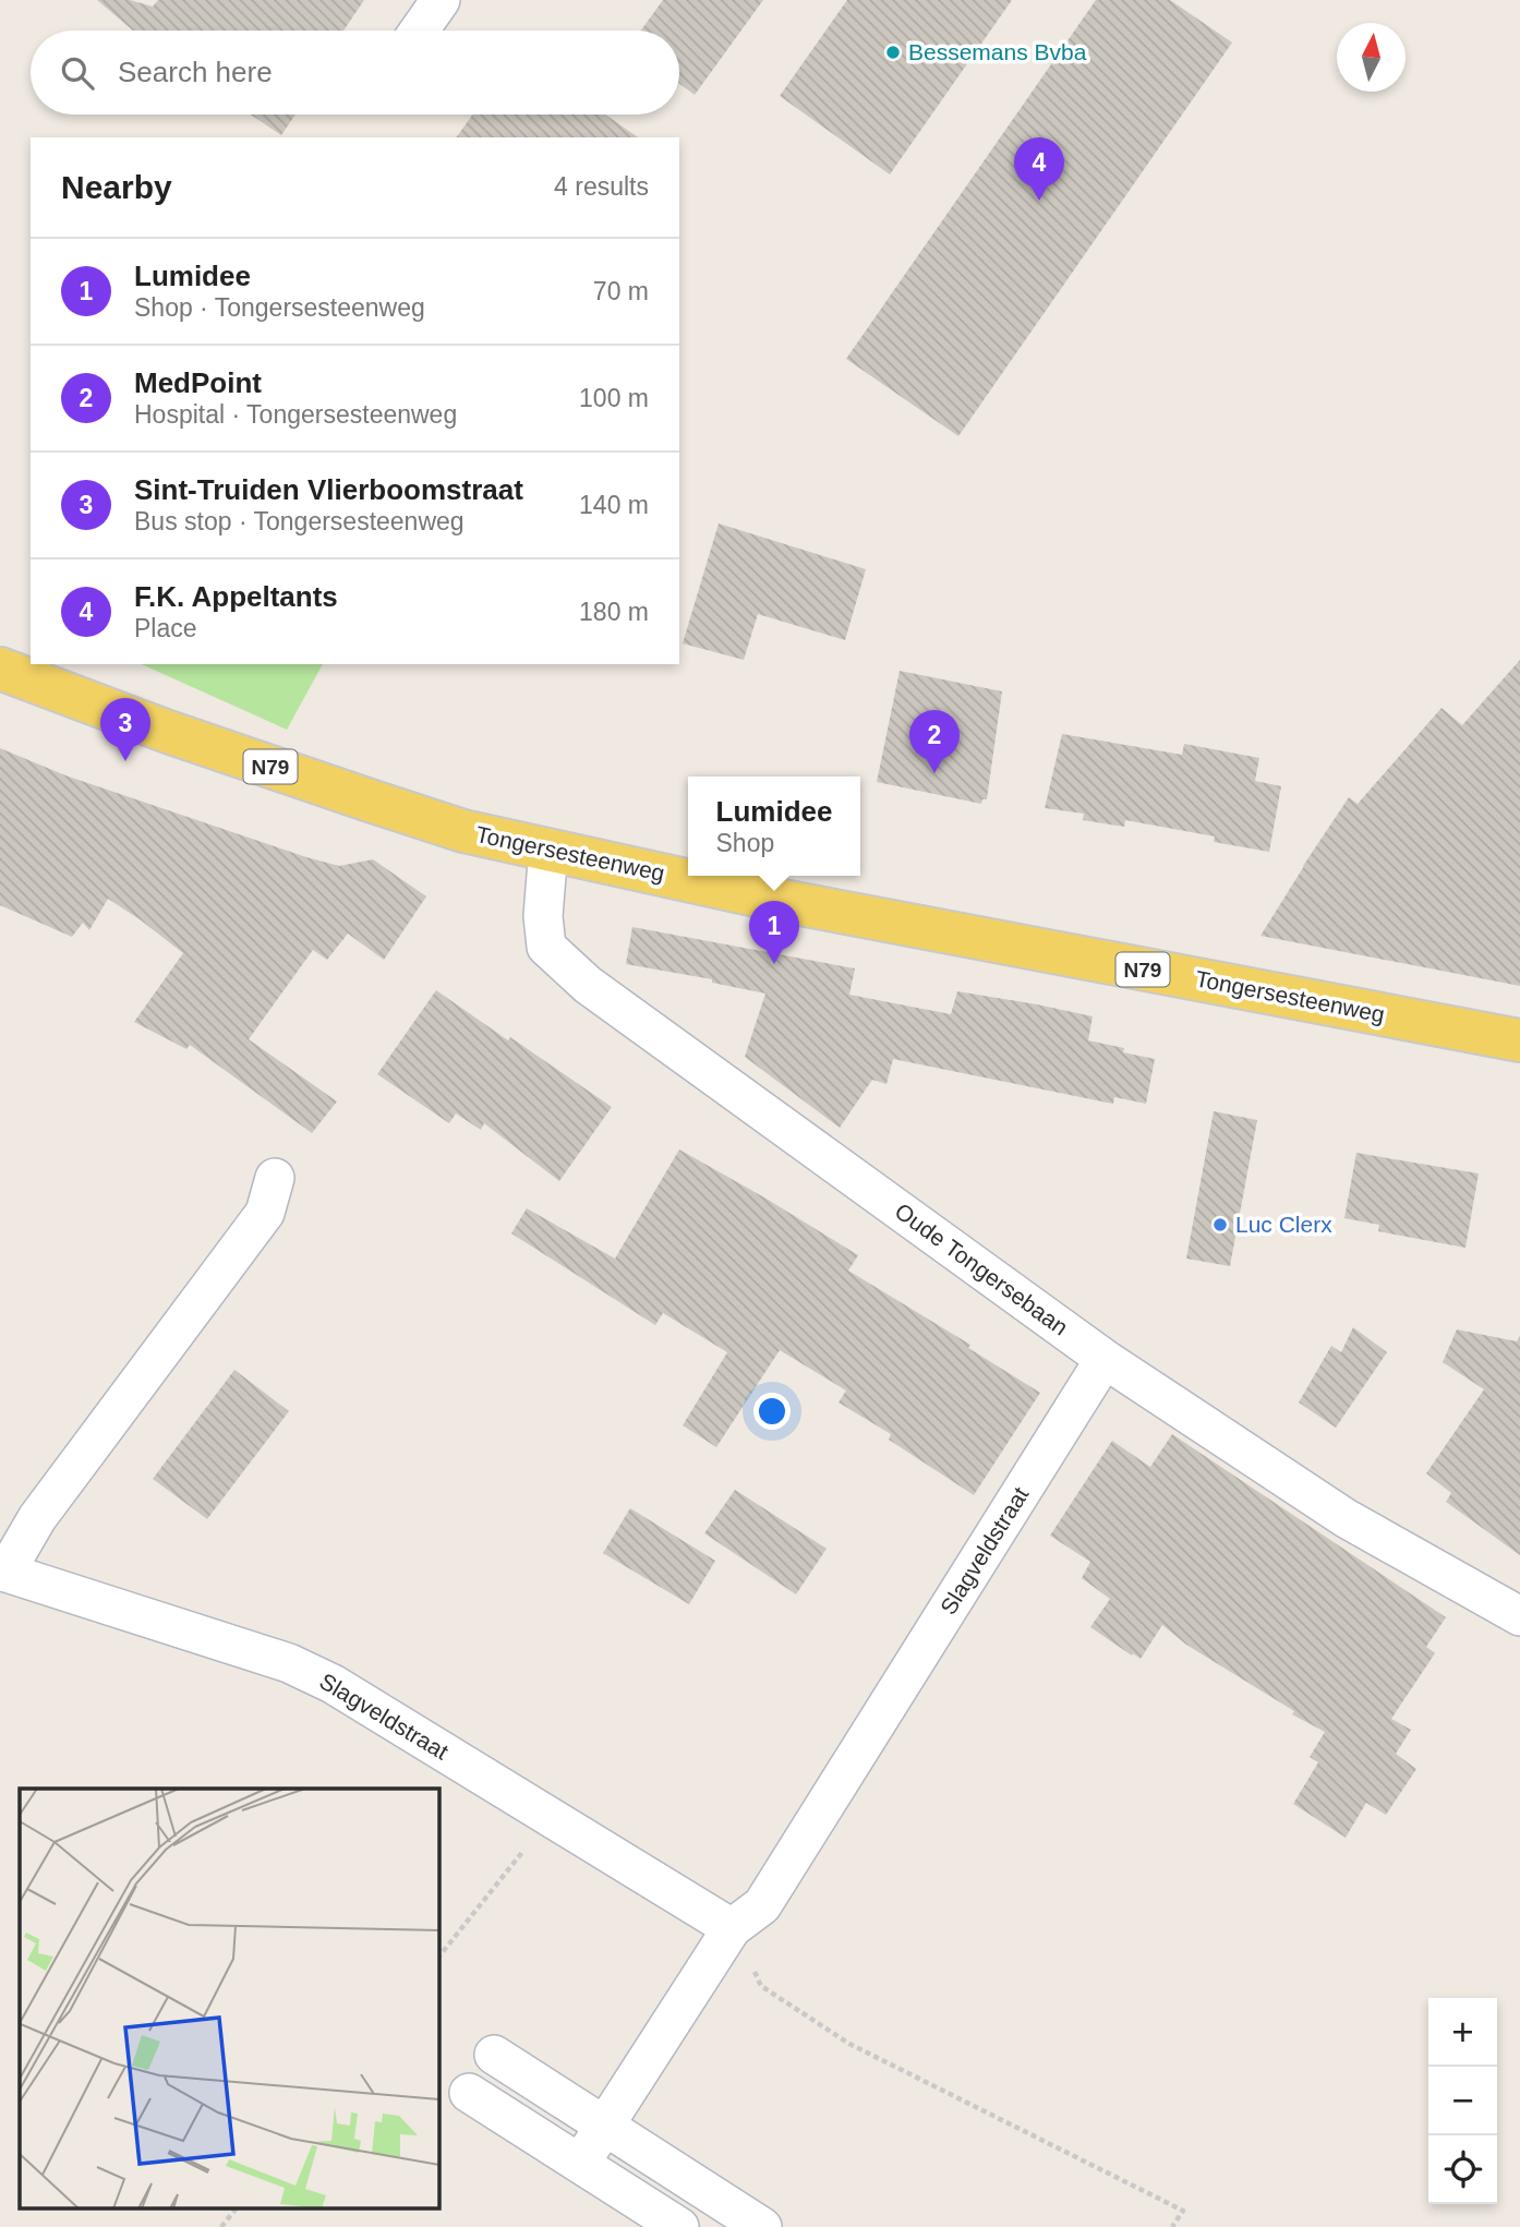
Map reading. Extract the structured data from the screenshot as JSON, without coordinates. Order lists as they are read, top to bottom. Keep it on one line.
{"streets":{"main road":["N79","Tongersesteenweg"],"street":["Oude Tongersebaan","Slagveldstraat"]},"crossings":[["Tongersesteenweg","Oude Tongersebaan"],["Oude Tongersebaan","Slagveldstraat"]],"places":["Bessemans Bvba","Luc Clerx"],"north":"top","page":{"search":"Search here","pins":["4","3","2","1"],"heading":["Nearby","4 results"],"list":[{"mark":"1","name":"Lumidee","note":"Shop · Tongersesteenweg","value":"70 m"},{"mark":"2","name":"MedPoint","note":"Hospital · Tongersesteenweg","value":"100 m"},{"mark":"3","name":"Sint-Truiden Vlierboomstraat","note":"Bus stop · Tongersesteenweg","value":"140 m"},{"mark":"4","name":"F.K. Appeltants","note":"Place","value":"180 m"}],"popup":["Lumidee","Shop"],"map_buttons":["+","−"]}}
